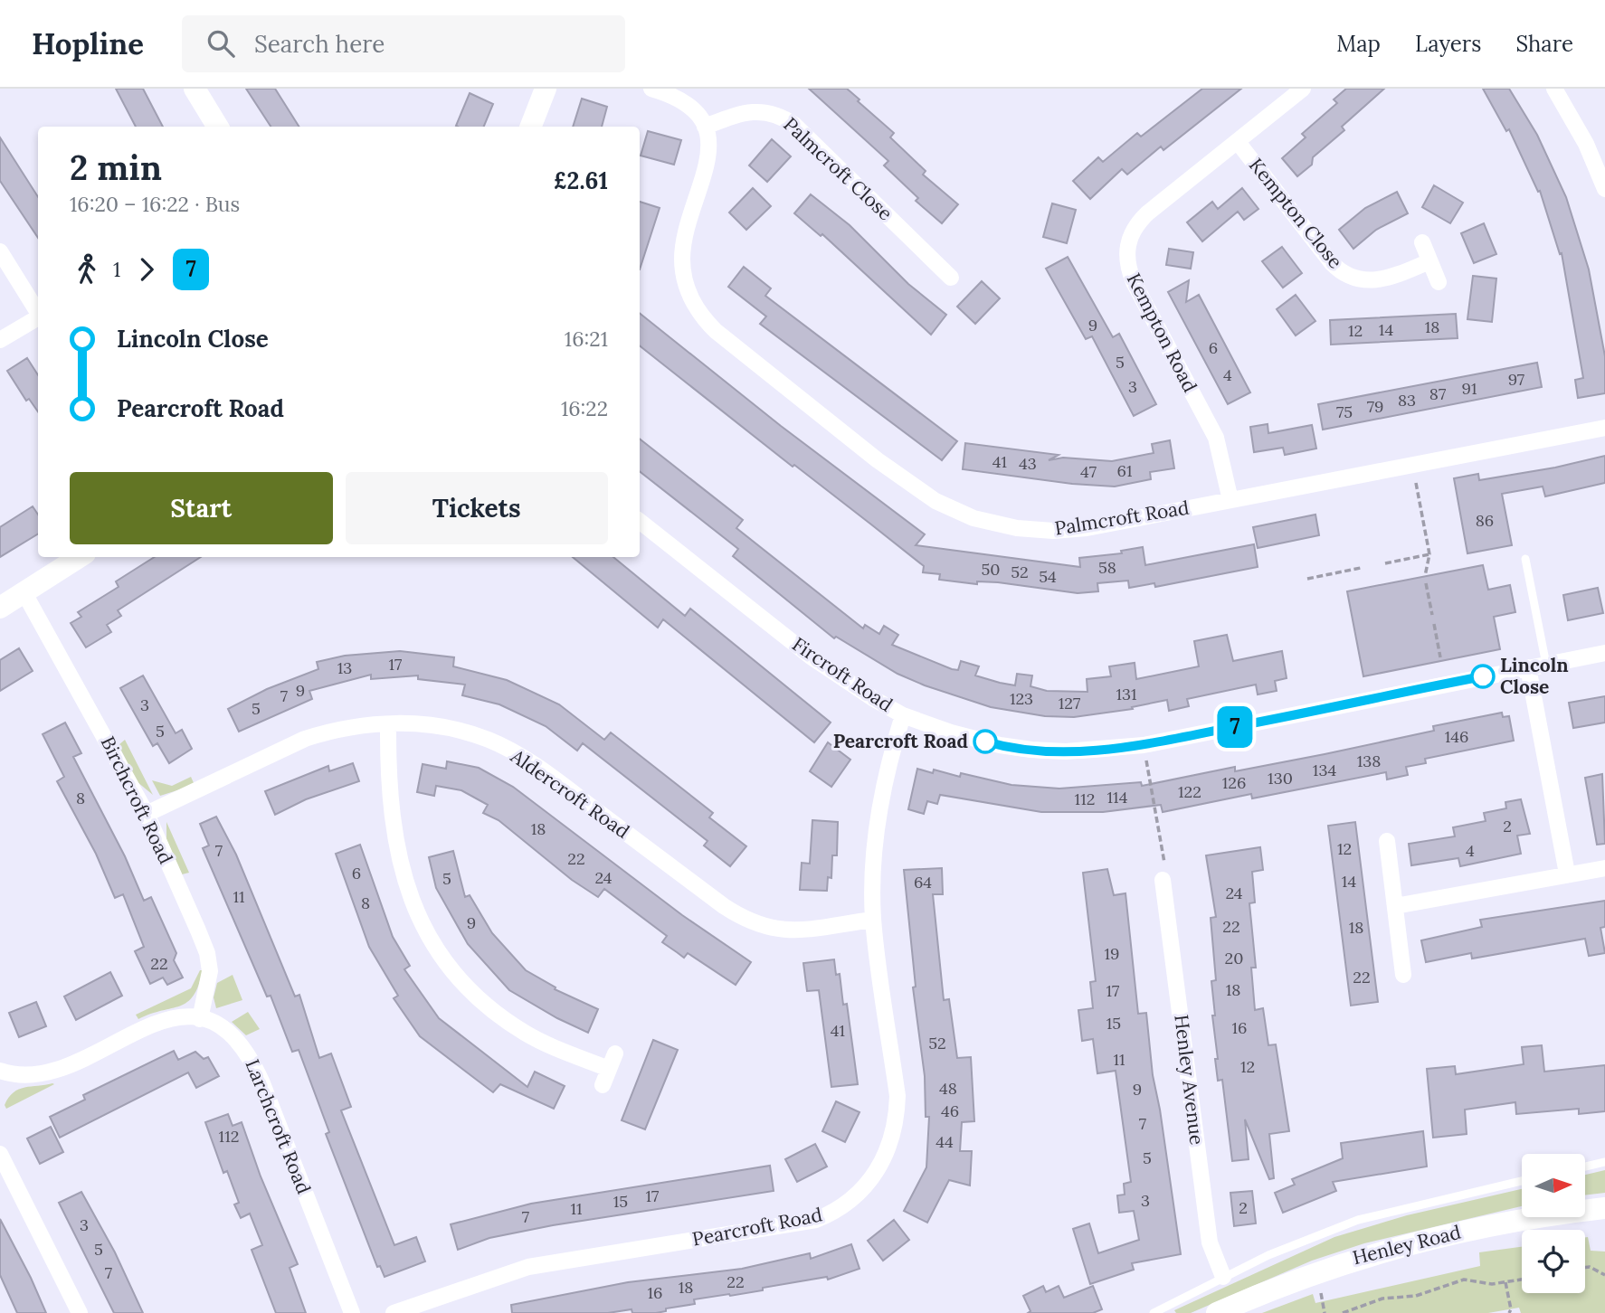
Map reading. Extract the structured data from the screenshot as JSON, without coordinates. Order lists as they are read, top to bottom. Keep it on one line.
{"streets":{"street":["Palmcroft Close","Kempton Close","Kempton Road","Palmcroft Road","Fircroft Road","Aldercroft Road","Birchcroft Road","Henley Avenue","Larchcroft Road","Pearcroft Road","Henley Road"]},"crossings":[["Palmcroft Close","Palmcroft Road"],["Kempton Close","Kempton Road"],["Kempton Road","Palmcroft Road"],["Fircroft Road","Pearcroft Road"],["Aldercroft Road","Birchcroft Road"],["Aldercroft Road","Pearcroft Road"],["Birchcroft Road","Larchcroft Road"]],"places":["Lincoln Close","Pearcroft Road"],"lines":["bus line 7"],"house_numbers":["9","18","14","12","6","5","4","97","3","91","87","83","79","75","41","43","61","47","86","58","50","52","54","17","13","9","131","7","123","127","3","5","5","146","138","134","130","126","122","114","8","112","2","18","12","7","4","22","6","24","5","14","64","24","11","8","9","22","18","19","20","22","22","18","17","15","16","41","52","11","12","48","9","46","7","112","44","5","17","3","15","2","11","7","3","5","7","22","18","16"],"north":"right","page":{"header":"Hopline","search":"Search here","nav":["Map","Layers","Share"],"on_map":"7","heading":["2 min","16:20 – 16:22 · Bus","£2.61"],"legs":["1","7"],"list":[{"name":"Lincoln Close","value":"16:21"},{"name":"Pearcroft Road","value":"16:22"}],"buttons":["Start","Tickets"]}}
